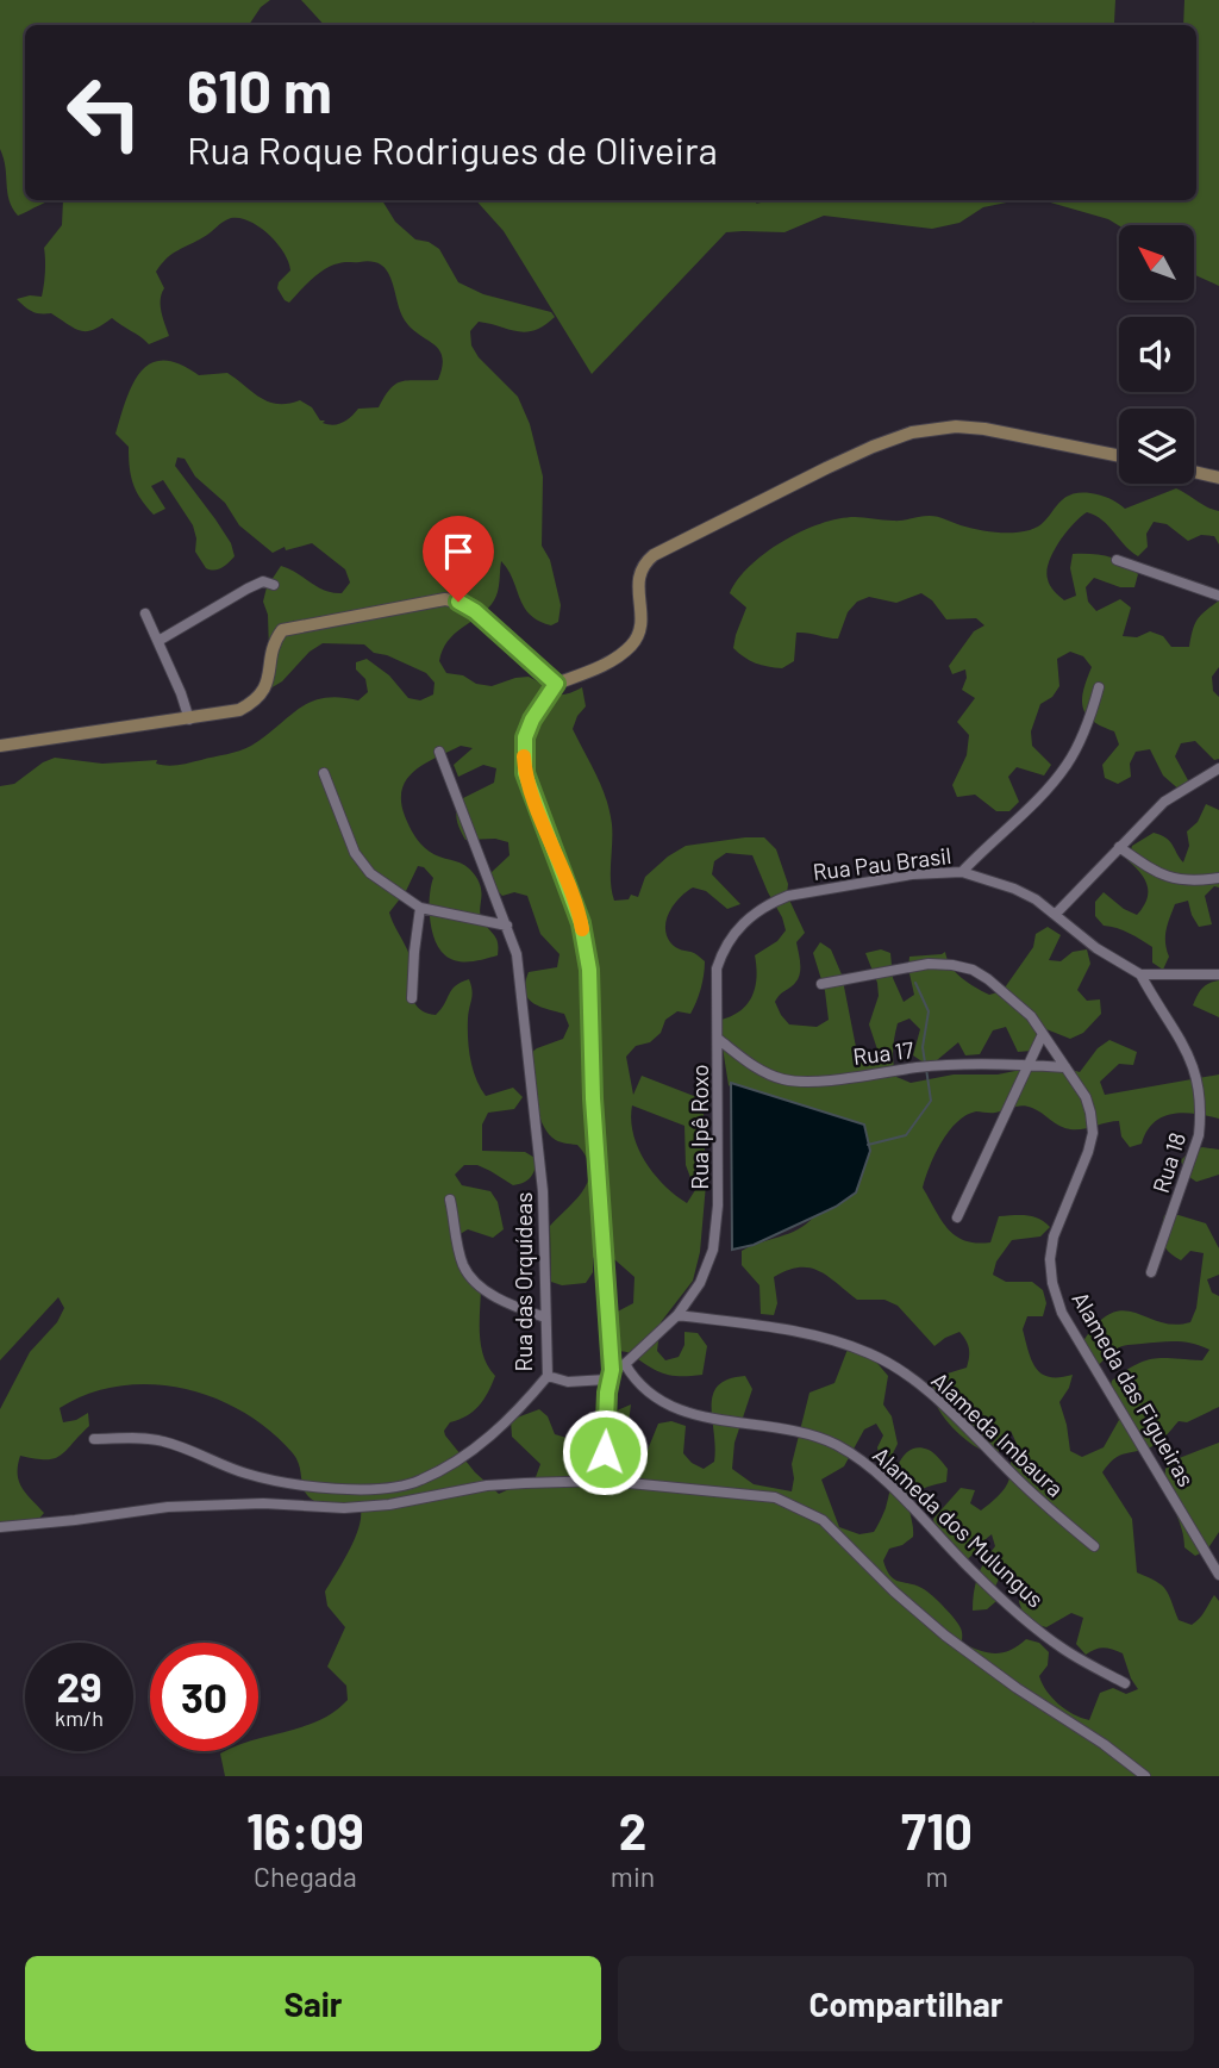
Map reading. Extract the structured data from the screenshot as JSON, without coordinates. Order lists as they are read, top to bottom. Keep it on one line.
{"streets":{"street":["Rua Pau Brasil","Rua 17","Rua Ipê Roxo","Rua 18","Rua das Orquídeas","Alameda das Figueiras","Alameda Imbaura","Alameda dos Mulungus"]},"crossings":[["Rua Pau Brasil","Rua Ipê Roxo"],["Rua Pau Brasil","Rua 18"],["Rua 17","Rua Ipê Roxo"],["Rua 17","Alameda das Figueiras"],["Rua Ipê Roxo","Alameda Imbaura"],["Rua Ipê Roxo","Alameda dos Mulungus"]],"north":"top left","page":{"turn":["610 m","Rua Roque Rodrigues de Oliveira"],"speed":"29 km/h","limit":"30","eta":["16:09","Chegada","2","min","710","m"],"buttons":["Sair","Compartilhar"]}}
